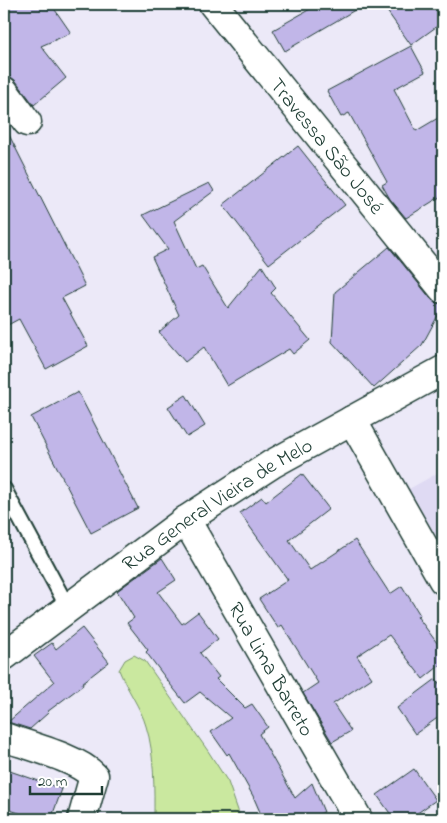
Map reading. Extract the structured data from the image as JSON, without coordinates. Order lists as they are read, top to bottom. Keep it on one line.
{"streets":{"street":["Travessa São José","Rua General Vieira de Melo","Rua Lima Barreto"]},"crossings":[["Rua General Vieira de Melo","Rua Lima Barreto"]],"scale_bar":"20 m"}
